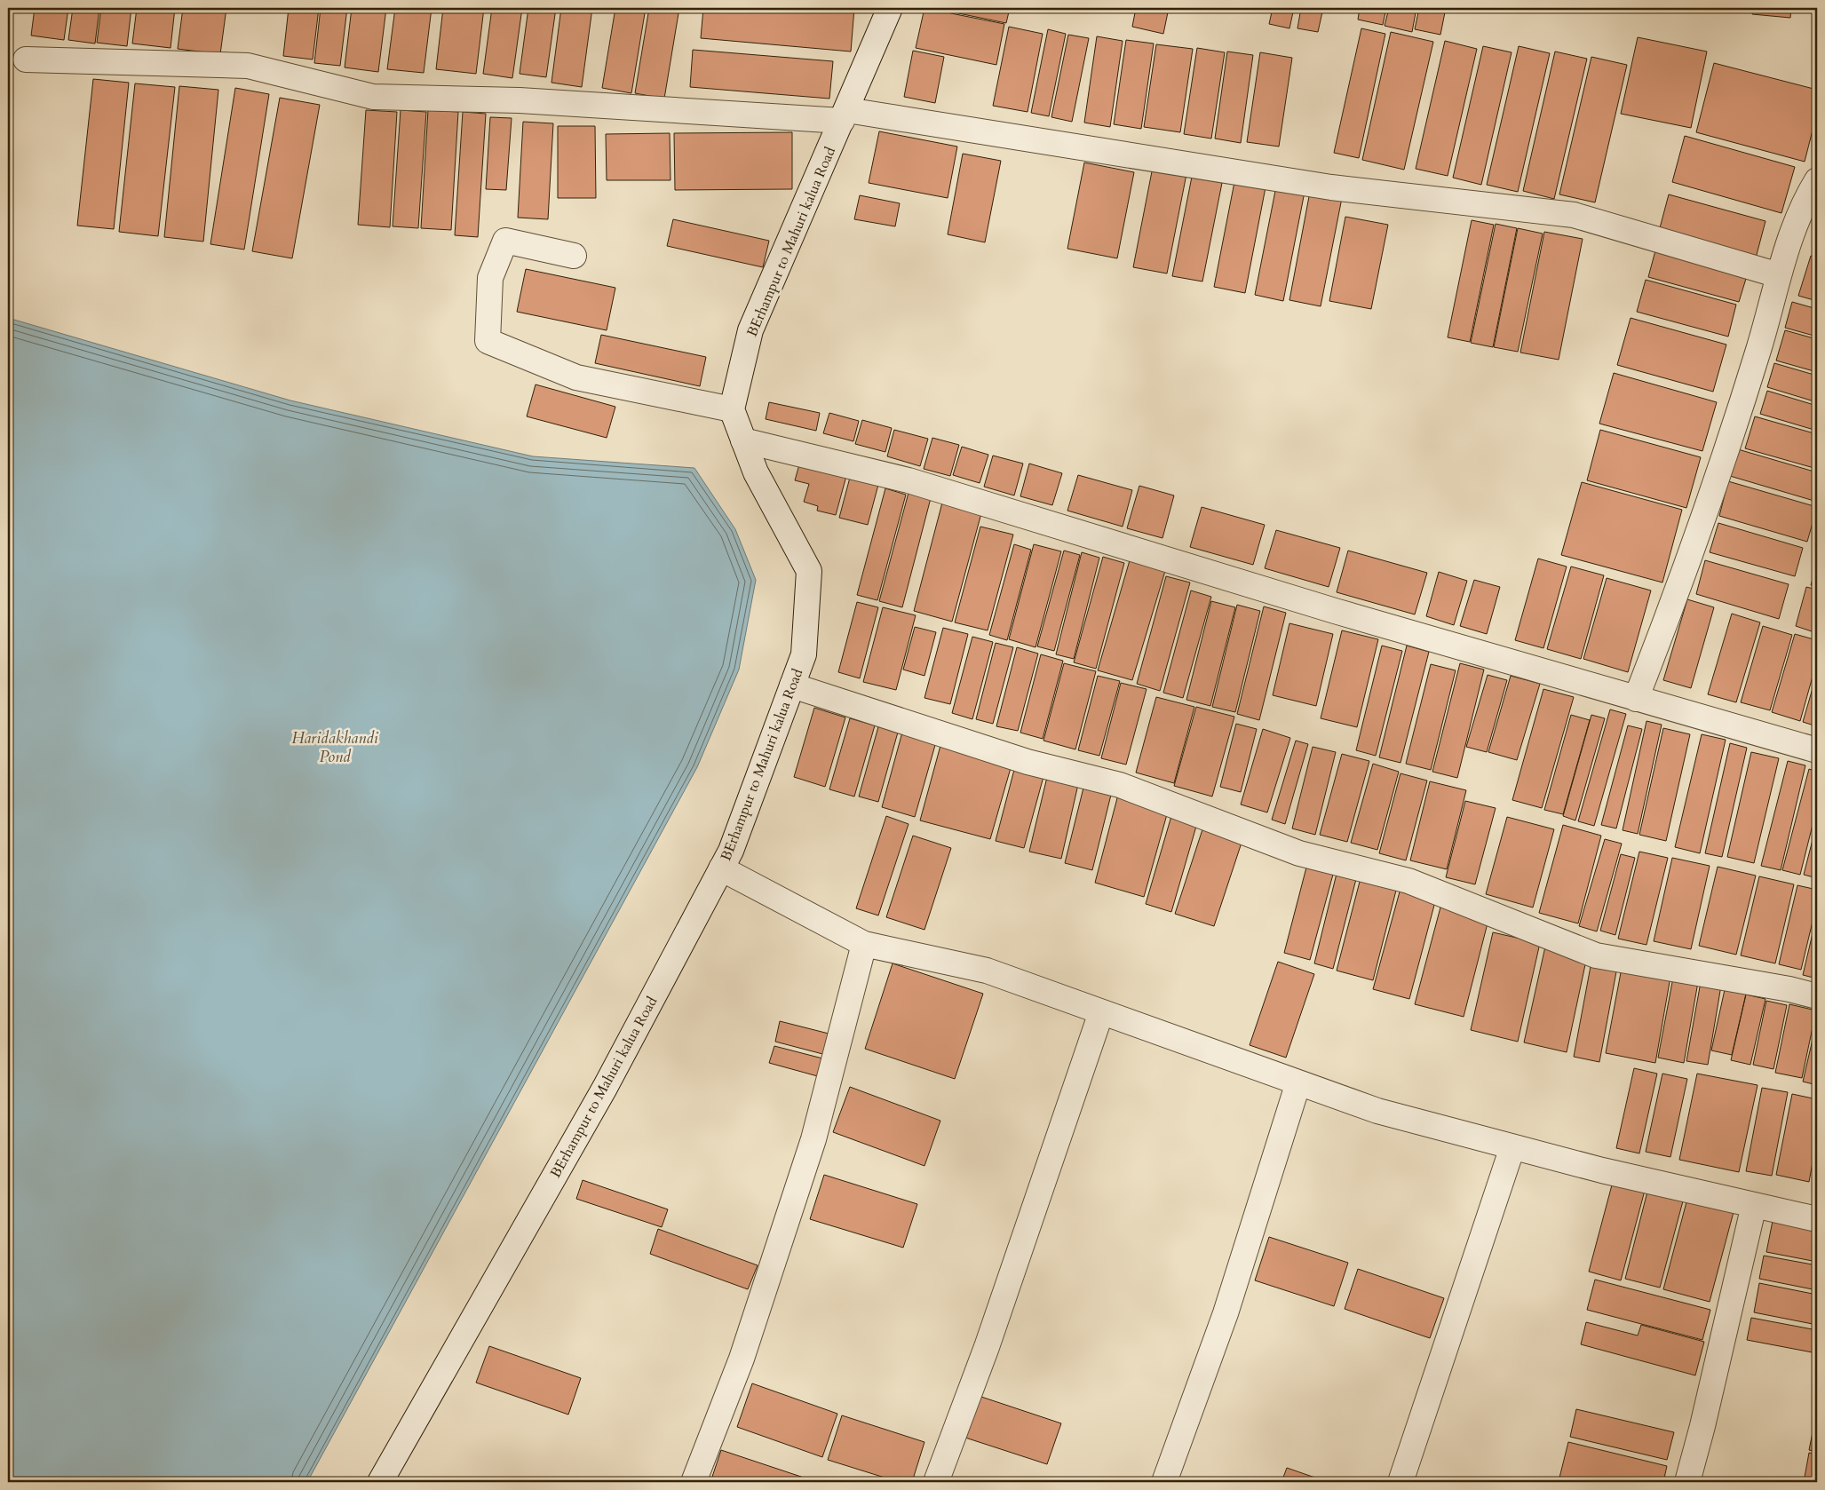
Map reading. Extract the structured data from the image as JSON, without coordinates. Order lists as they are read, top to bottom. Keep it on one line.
{"streets":{"street":["BErhampur to Mahuri kalua Road"]},"water":["Haridakhandi Pond"]}
